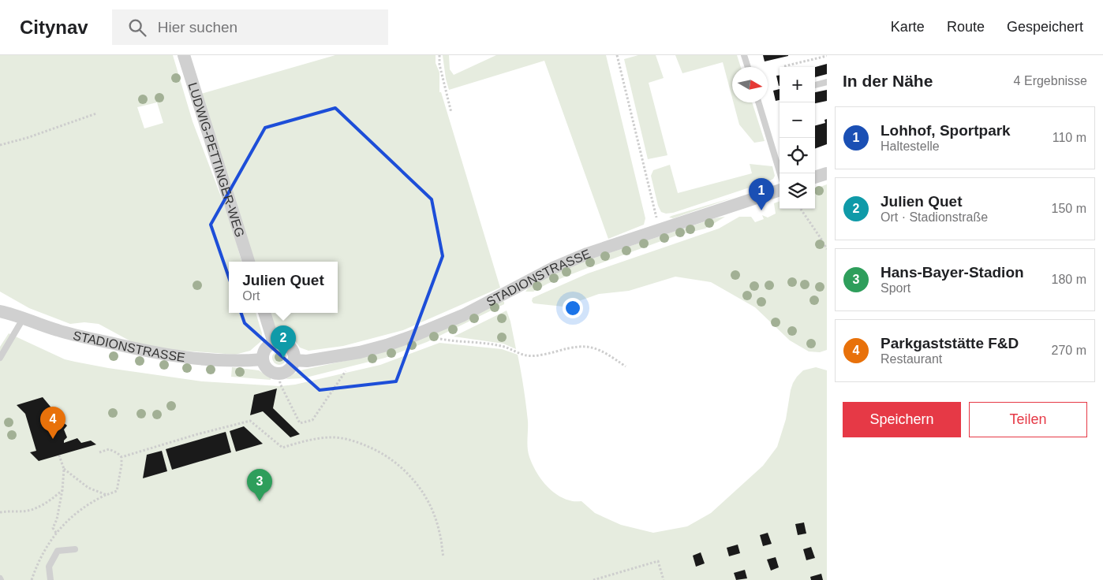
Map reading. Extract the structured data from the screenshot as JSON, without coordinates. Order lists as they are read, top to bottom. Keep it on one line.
{"streets":{"street":["LUDWIG-PETTINGER-WEG","STADIONSTRASSE"]},"north":"right","page":{"header":"Citynav","search":"Hier suchen","nav":["Karte","Route","Gespeichert"],"heading":["In der Nähe","4 Ergebnisse"],"map_buttons":["+","−"],"list":[{"mark":"1","name":"Lohhof, Sportpark","note":"Haltestelle","value":"110 m"},{"mark":"2","name":"Julien Quet","note":"Ort · Stadionstraße","value":"150 m"},{"mark":"3","name":"Hans-Bayer-Stadion","note":"Sport","value":"180 m"},{"mark":"4","name":"Parkgaststätte F&D","note":"Restaurant","value":"270 m"}],"pins":["1","2","4","3"],"popup":["Julien Quet","Ort"],"buttons":["Speichern","Teilen"]}}
